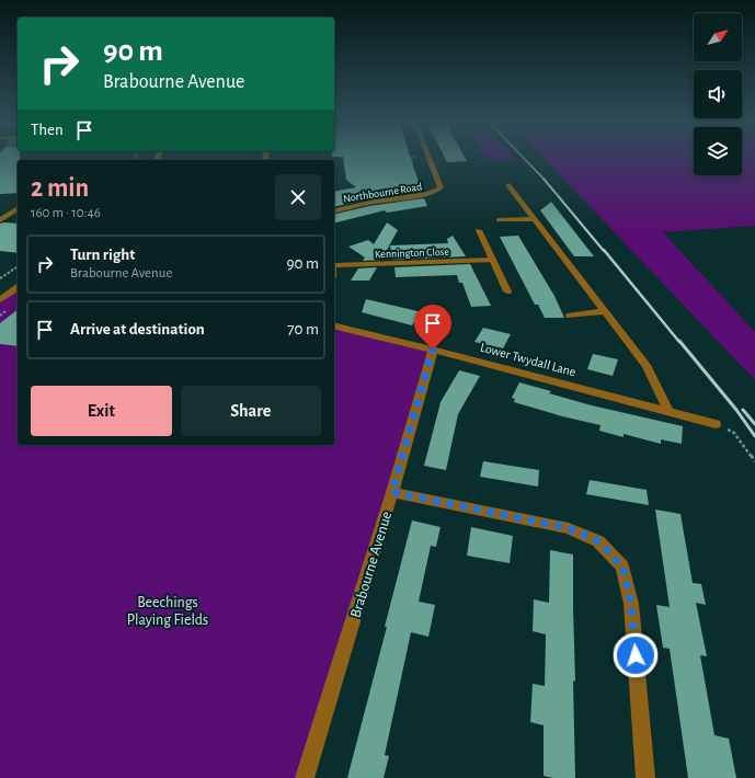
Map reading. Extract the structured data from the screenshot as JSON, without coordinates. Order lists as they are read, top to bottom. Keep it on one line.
{"streets":{"street":["Northbourne Road","Kennington Close","Lower Twydall Lane","Brabourne Avenue"]},"crossings":[["Lower Twydall Lane","Brabourne Avenue"]],"parks":["Beechings Playing Fields"],"north":"top right","page":{"turn":["90 m","Brabourne Avenue"],"then":"Then","heading":["2 min","160 m · 10:46"],"list":[{"name":"Turn right","note":"Brabourne Avenue","value":"90 m"},{"name":"Arrive at destination","value":"70 m"}],"buttons":["Exit","Share"]}}
